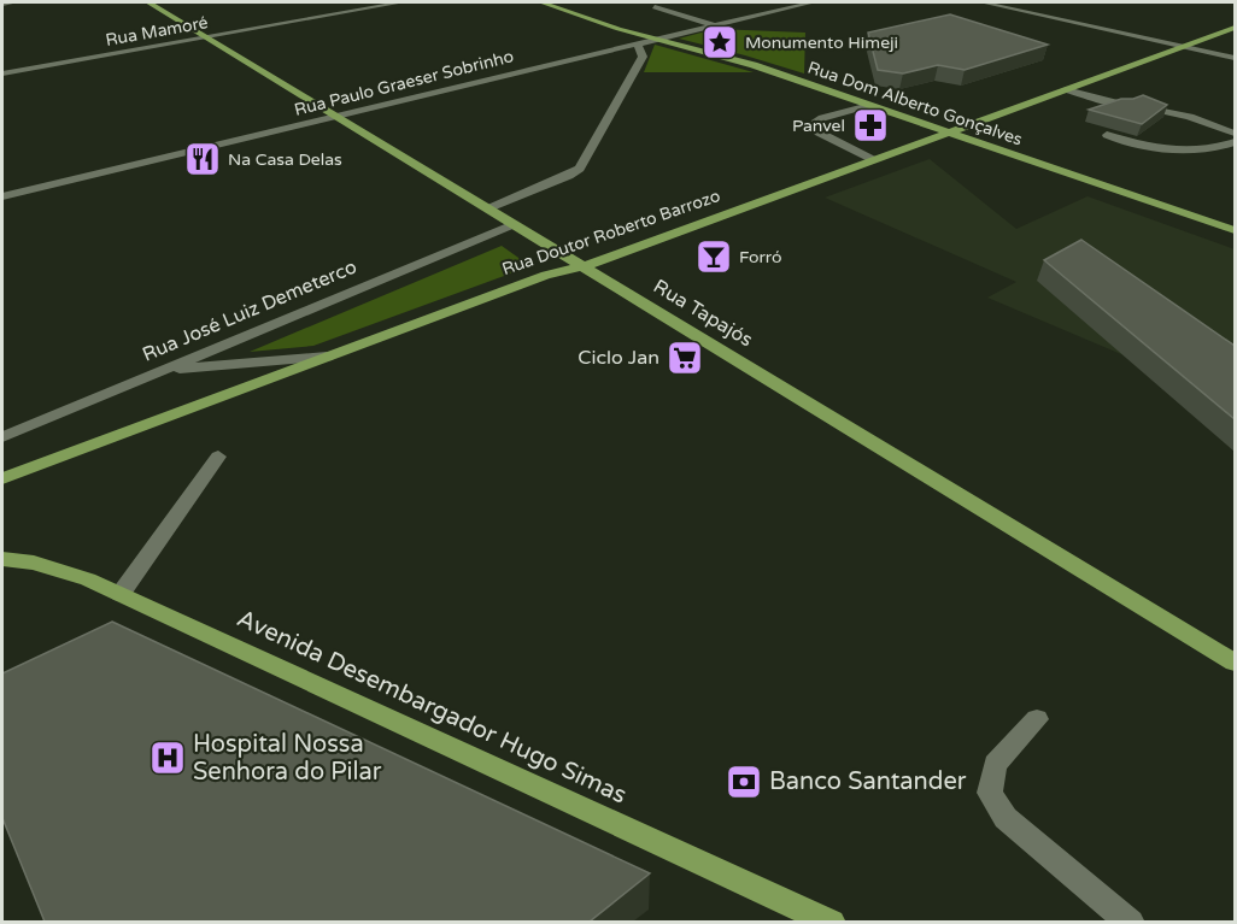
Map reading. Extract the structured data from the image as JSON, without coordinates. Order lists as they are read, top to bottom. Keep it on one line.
{"streets":{"main road":["Rua Dom Alberto Gonçalves","Rua Doutor Roberto Barrozo","Rua Tapajós","Avenida Desembargador Hugo Simas"],"street":["Rua Mamoré","Rua Paulo Graeser Sobrinho","Rua José Luiz Demeterco"]},"crossings":[["Rua Mamoré","Rua Tapajós"],["Rua Paulo Graeser Sobrinho","Rua Dom Alberto Gonçalves"],["Rua Paulo Graeser Sobrinho","Rua Tapajós"],["Rua Dom Alberto Gonçalves","Rua Doutor Roberto Barrozo"],["Rua Doutor Roberto Barrozo","Rua Tapajós"],["Rua José Luiz Demeterco","Rua Tapajós"]],"places":{"place":["Monumento Himeji"],"pharmacy":["Panvel"],"restaurant":["Na Casa Delas"],"bar":["Forró"],"supermarket":["Ciclo Jan"],"hospital":["Hospital Nossa Senhora do Pilar"],"bank":["Banco Santander"]}}
